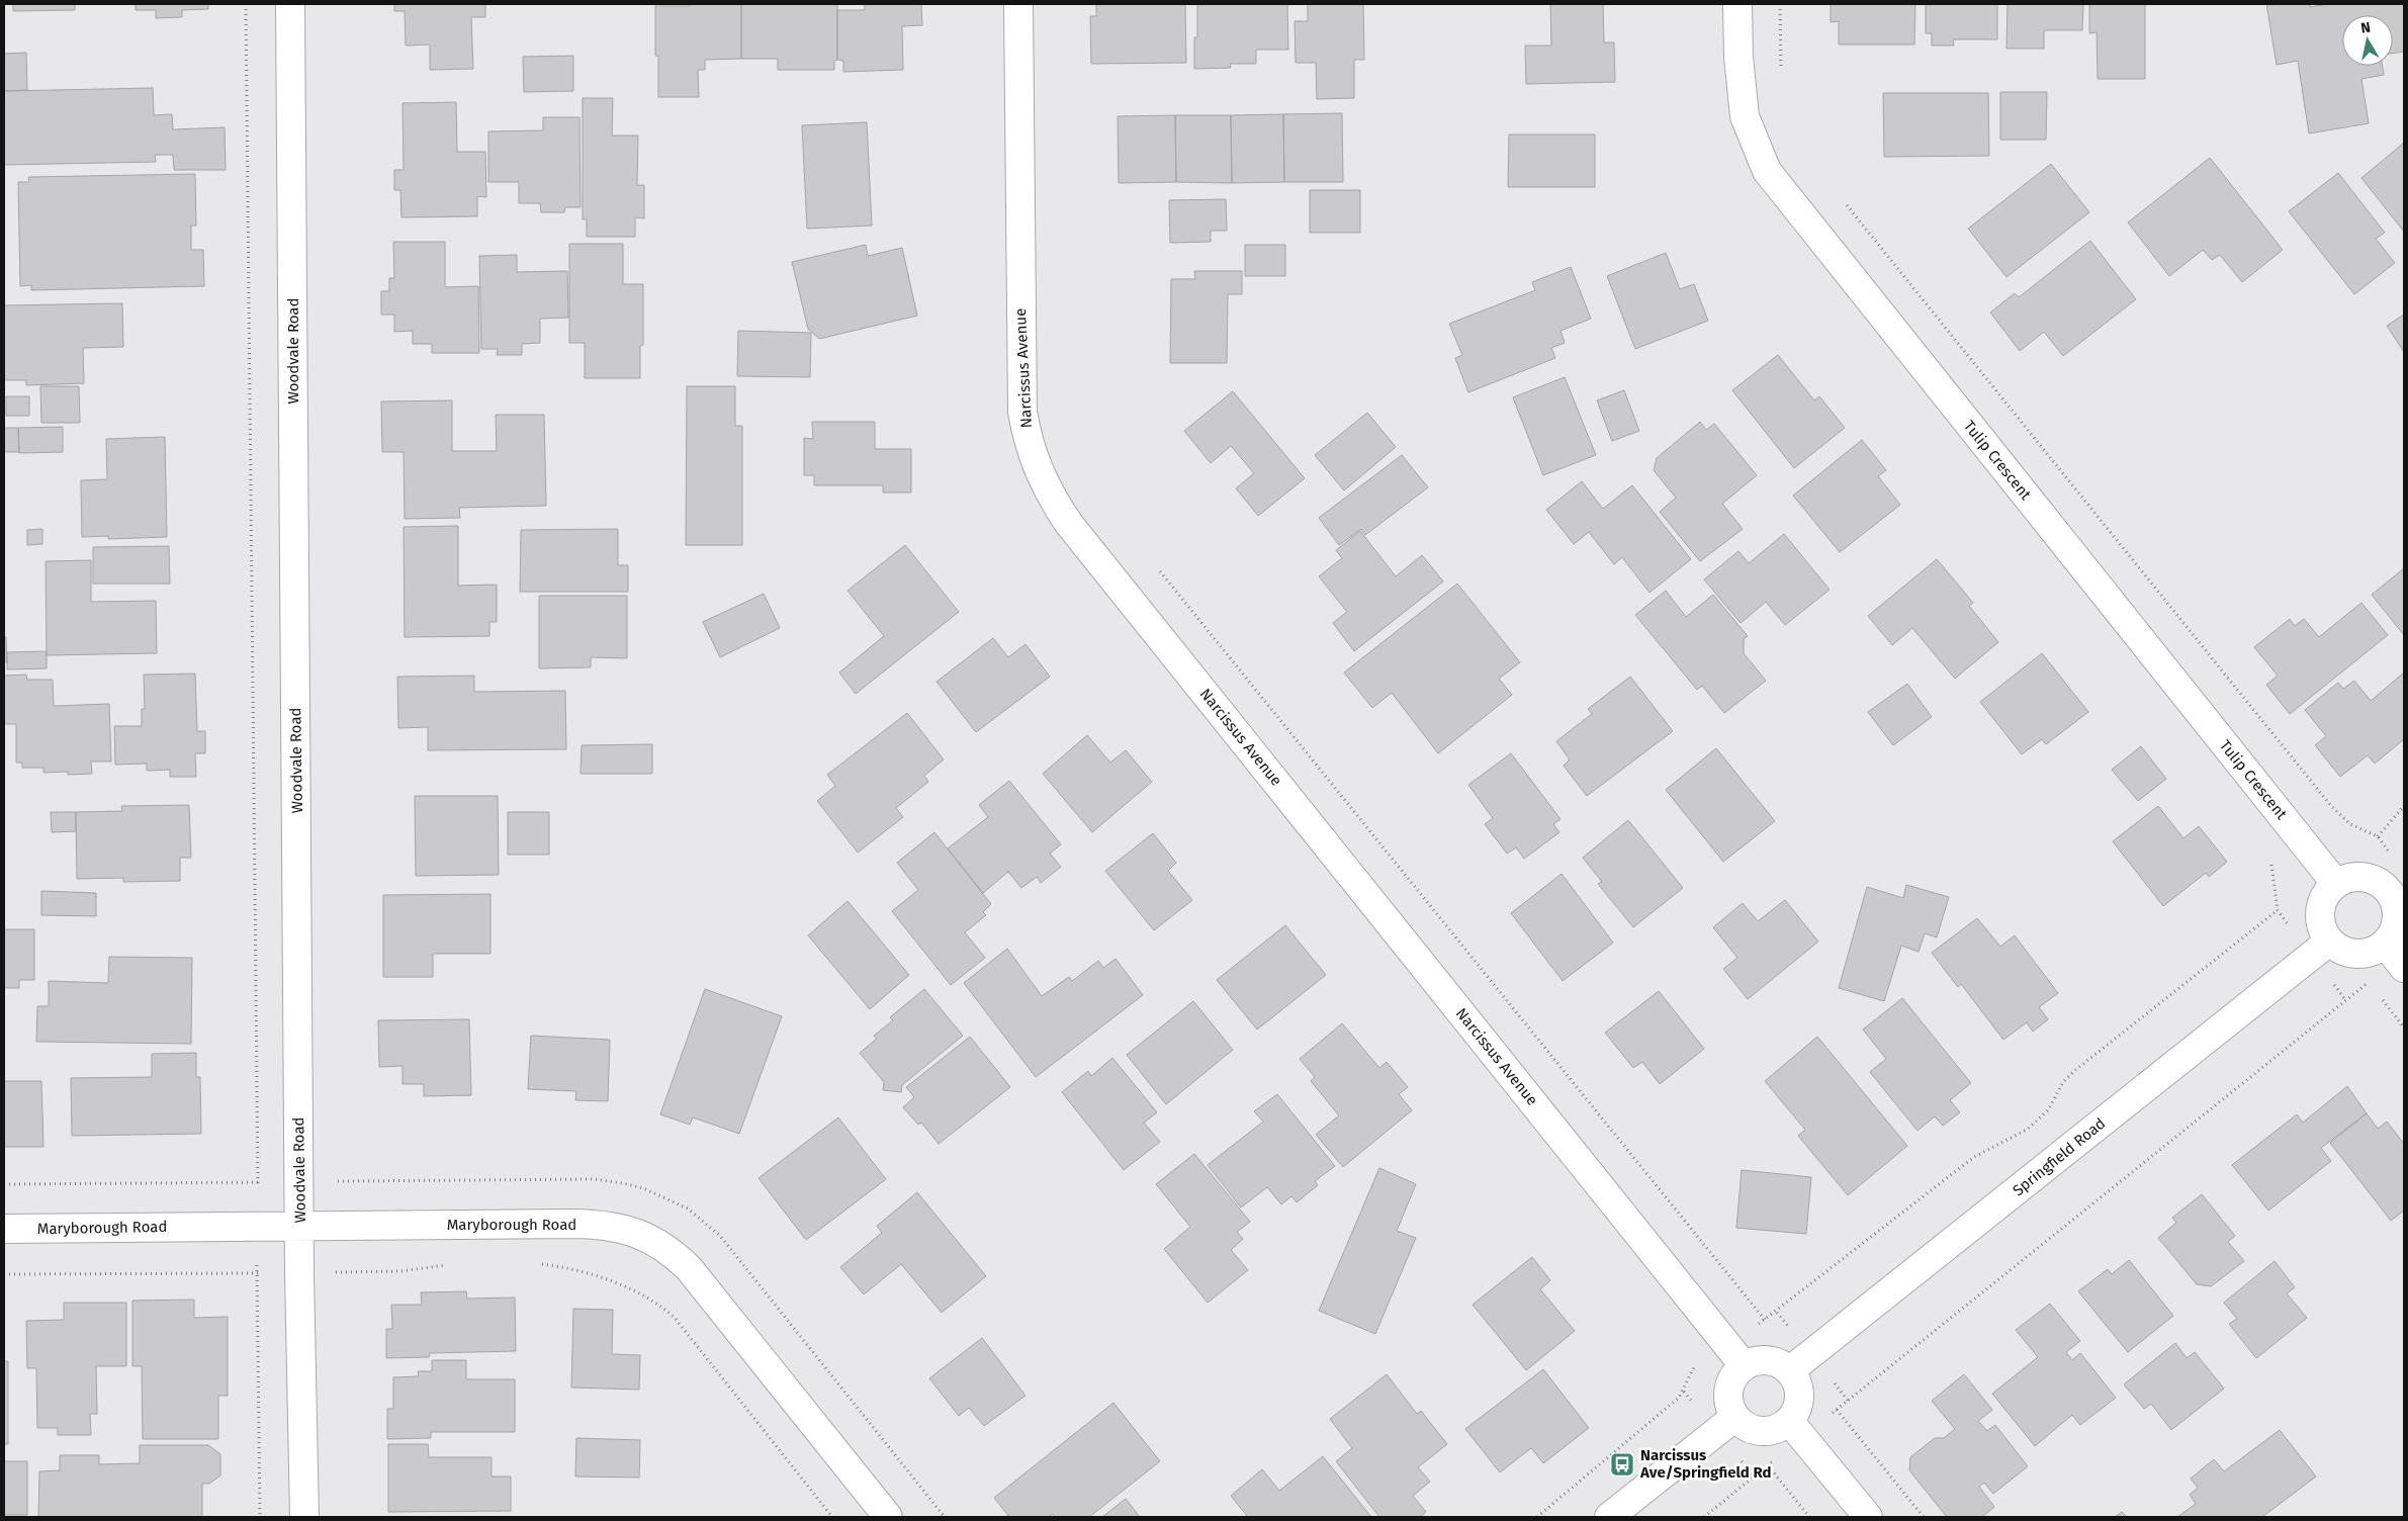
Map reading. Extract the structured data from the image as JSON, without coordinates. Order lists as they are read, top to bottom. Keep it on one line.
{"streets":{"street":["Woodvale Road","Narcissus Avenue","Tulip Crescent","Springfield Road","Maryborough Road"]},"crossings":[["Woodvale Road","Maryborough Road"],["Narcissus Avenue","Springfield Road"],["Tulip Crescent","Springfield Road"]],"places":{"bus stop":["Narcissus Ave/Springfield Rd"]},"north":"top"}
